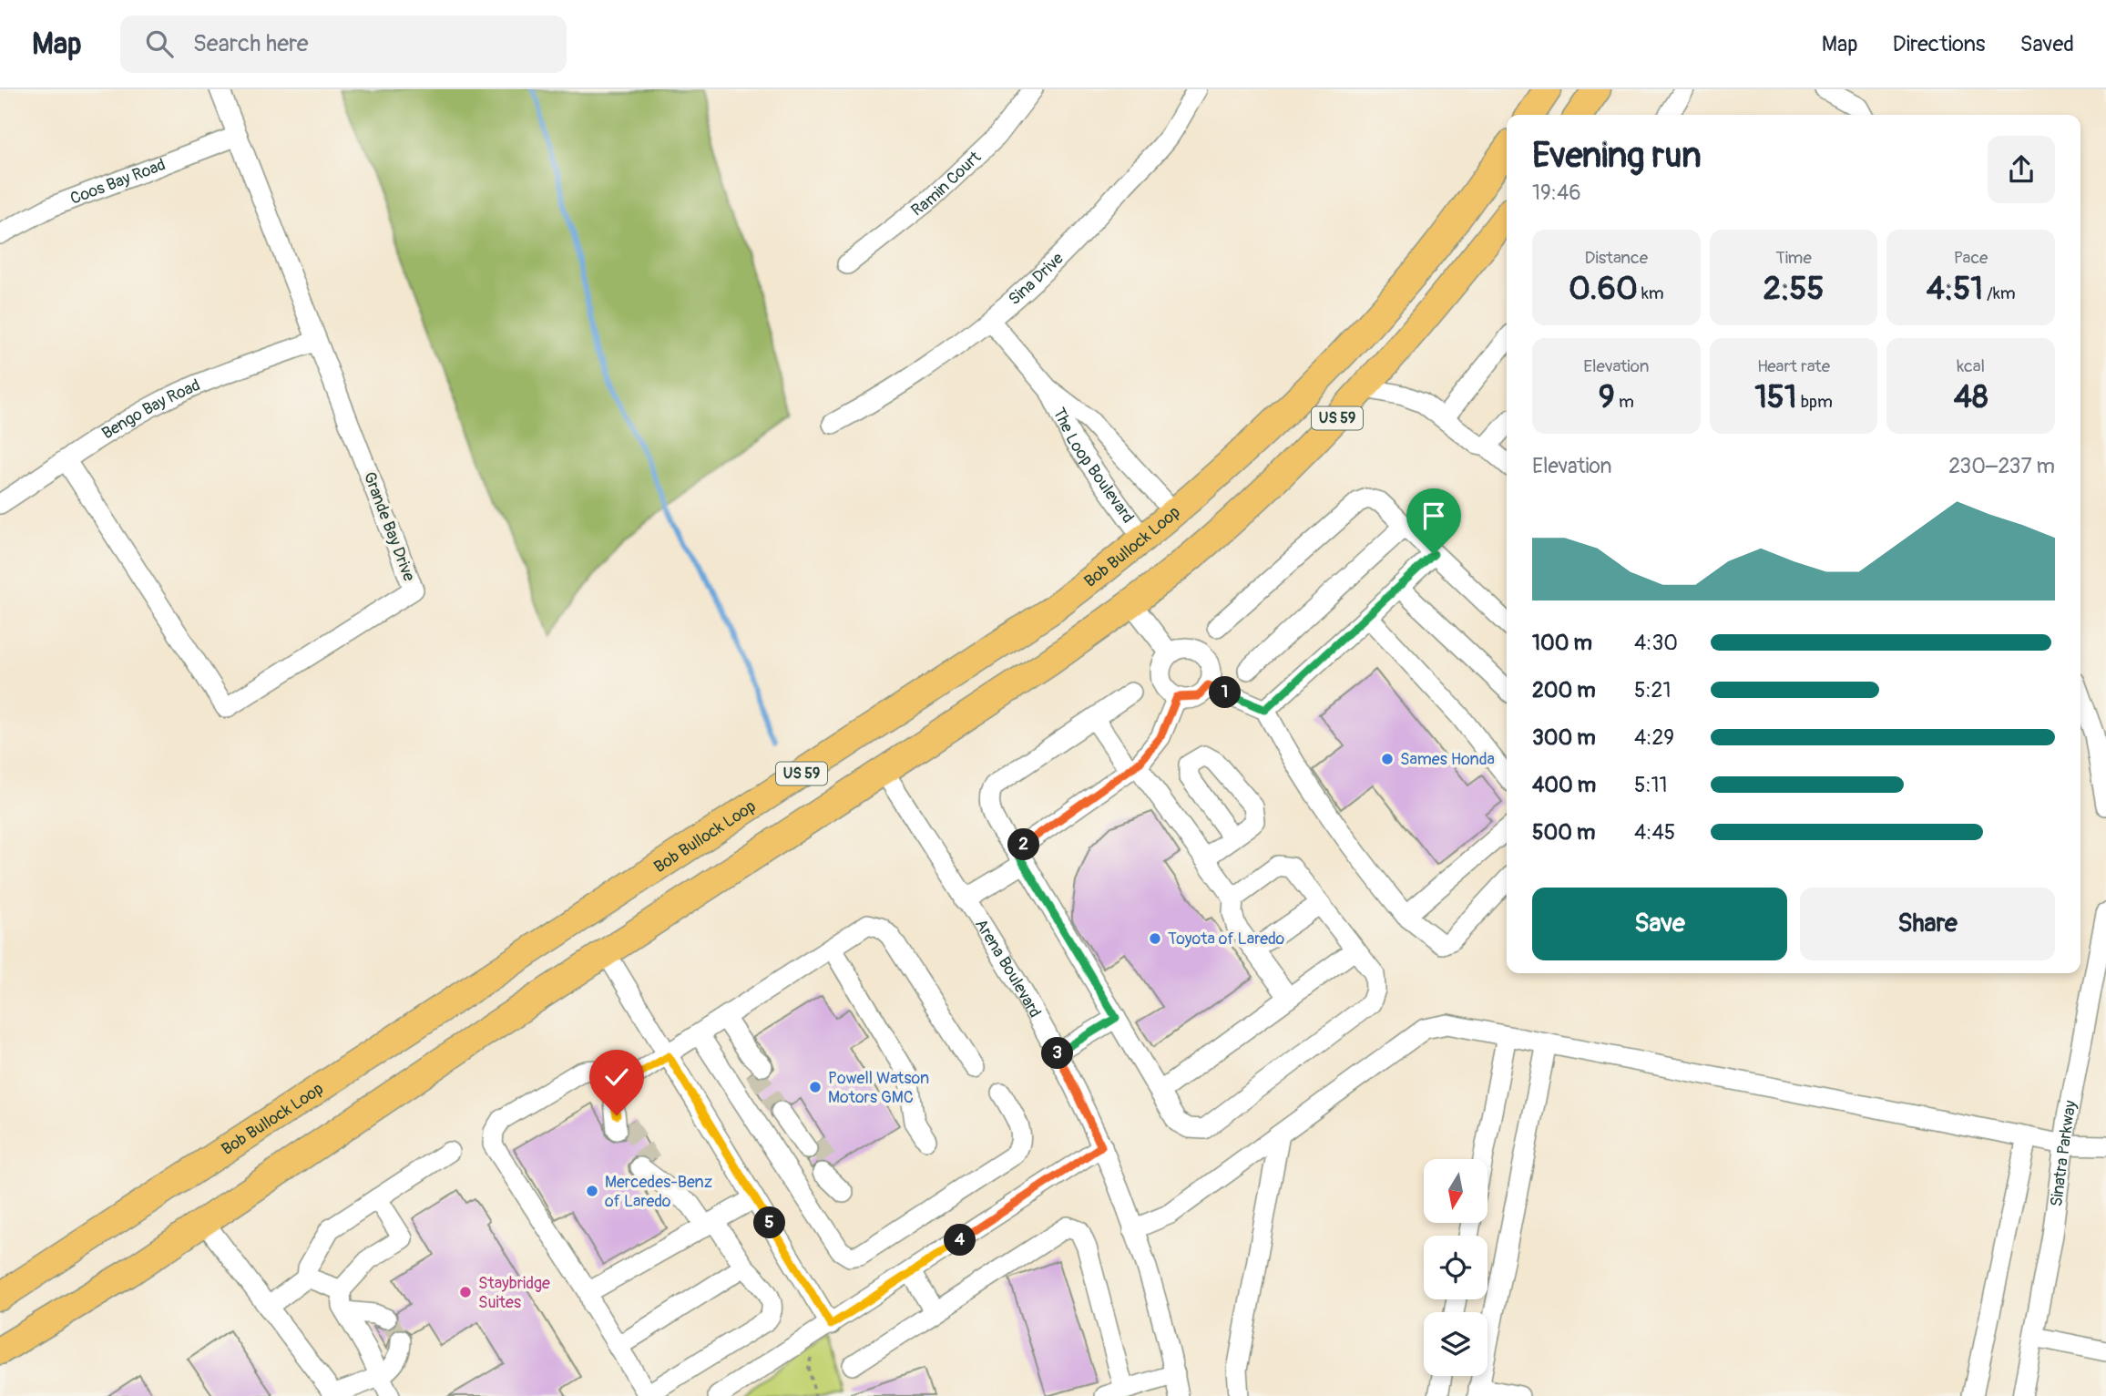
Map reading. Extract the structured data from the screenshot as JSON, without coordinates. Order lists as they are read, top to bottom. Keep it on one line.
{"streets":{"highway":["US 59","Bob Bullock Loop"],"street":["Coos Bay Road","Ramin Court","Sina Drive","Bengo Bay Road","The Loop Boulevard","Grande Bay Drive","Arena Boulevard","Sinatra Parkway"]},"crossings":[["Coos Bay Road","Grande Bay Drive"],["Sina Drive","The Loop Boulevard"],["Bengo Bay Road","Grande Bay Drive"],["US 59","Arena Boulevard"],["The Loop Boulevard","Bob Bullock Loop"]],"places":["Sames Honda","Toyota of Laredo","Powell Watson Motors GMC","Mercedes-Benz of Laredo","Staybridge Suites"],"north":"bottom","page":{"header":"Map","search":"Search here","nav":["Map","Directions","Saved"],"heading":["Evening run","19:46"],"stats":[["Distance","0.60 km"],["Time","2:55"],["Pace","4:51 /km"],["Elevation","9 m"],["Heart rate","151 bpm"],["kcal","48"]],"chart":["Elevation","230–237 m"],"list":[{"name":"100 m","note":"4:30"},{"name":"200 m","note":"5:21"},{"name":"300 m","note":"4:29"},{"name":"400 m","note":"5:11"},{"name":"500 m","note":"4:45"}],"pins":["1","2","3","5","4"],"buttons":["Save","Share"]}}
